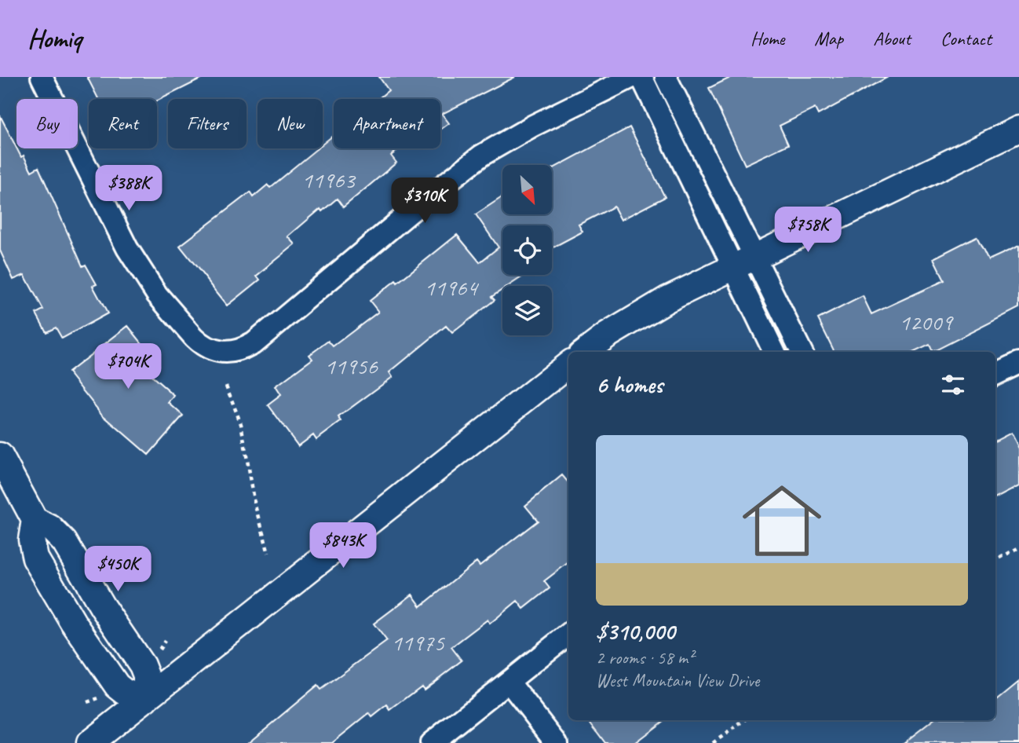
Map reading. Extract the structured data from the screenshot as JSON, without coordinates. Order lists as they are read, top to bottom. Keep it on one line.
{"house_numbers":["11963","11964","12009","11956","11975"],"north":"bottom right","page":{"header":"Homiq","nav":["Home","Map","About","Contact"],"chip":["Buy","Rent","Filters","New","Apartment"],"price":["$388K","$310K","$758K","$704K","$843K","$450K"],"heading":"6 homes","list":[{"name":"$310,000","note":"2 rooms · 58 m² · West Mountain View Drive"}]}}
